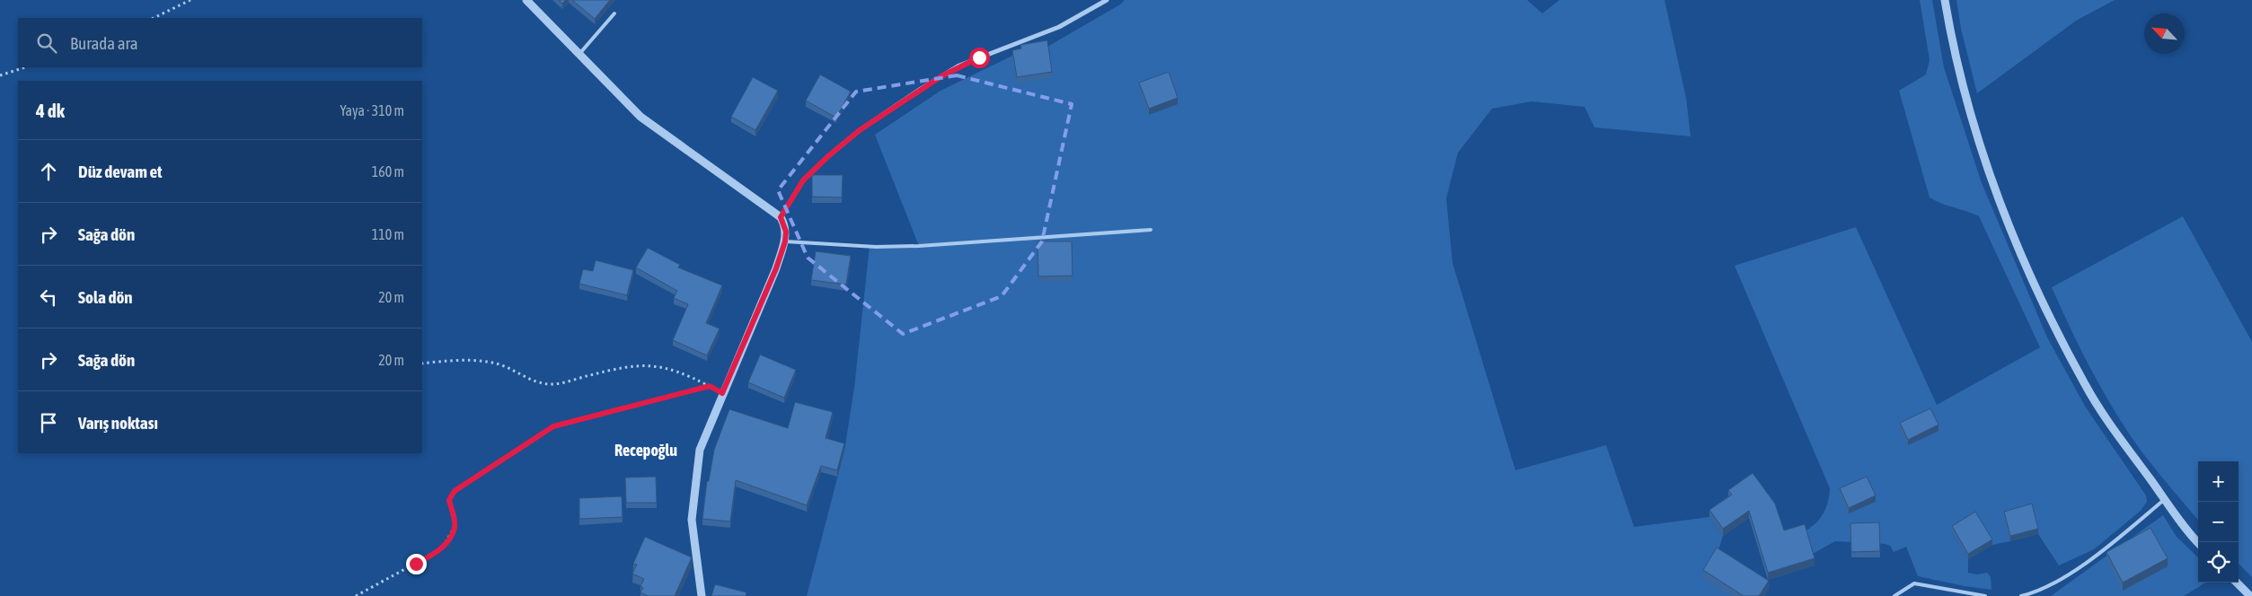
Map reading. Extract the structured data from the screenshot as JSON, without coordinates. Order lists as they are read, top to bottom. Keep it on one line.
{"districts":["Recepoğlu"],"north":"top left","page":{"search":"Burada ara","heading":["4 dk","Yaya · 310 m"],"list":[["Düz devam et","160 m"],["Sağa dön","110 m"],["Sola dön","20 m"],["Sağa dön","20 m"],"Varış noktası"],"map_buttons":["+","−"]}}
